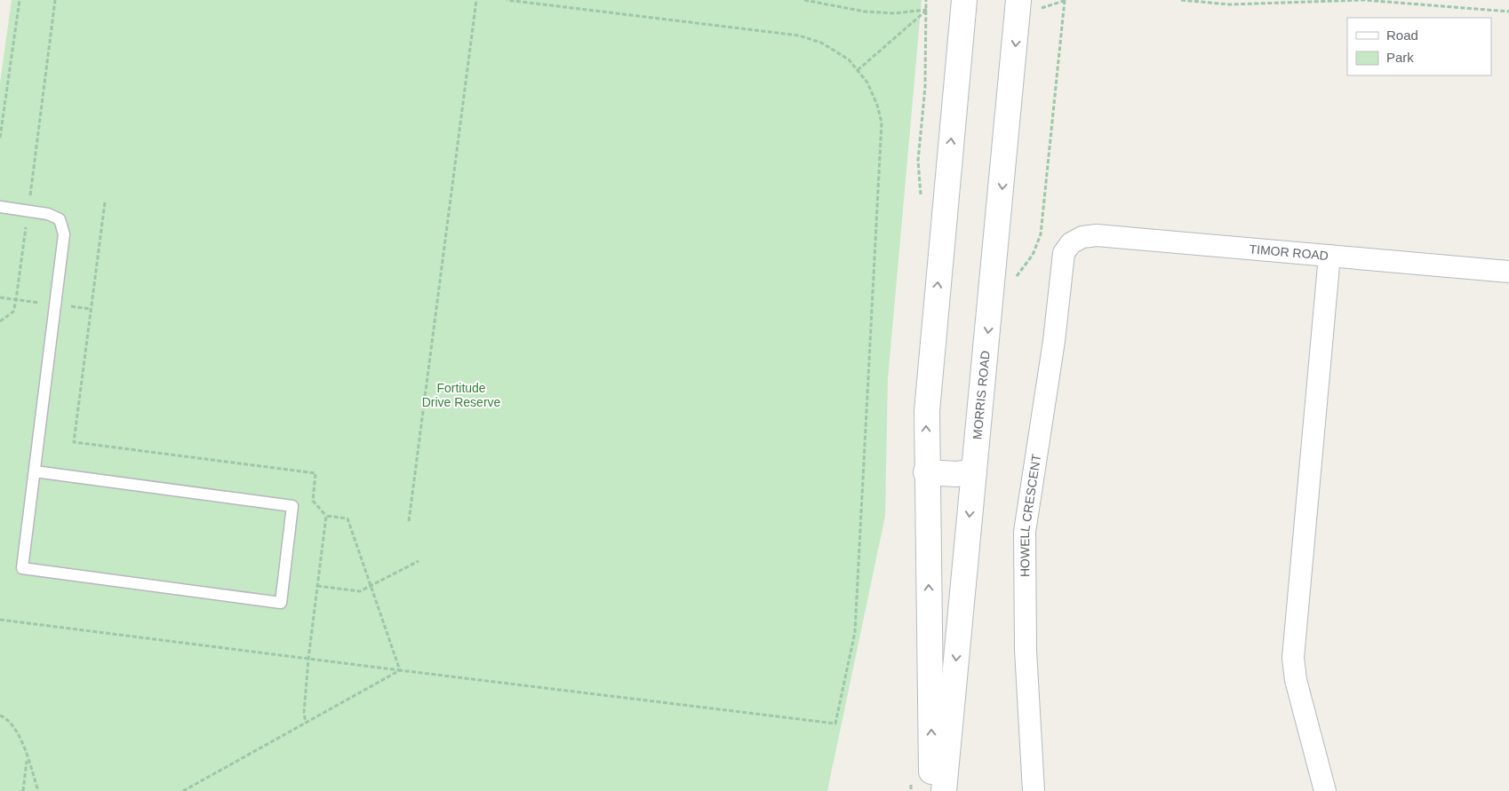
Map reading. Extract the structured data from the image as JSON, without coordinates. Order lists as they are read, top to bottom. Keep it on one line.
{"streets":{"street":["TIMOR ROAD","MORRIS ROAD","HOWELL CRESCENT"]},"crossings":[["TIMOR ROAD","HOWELL CRESCENT"]],"parks":["Fortitude Drive Reserve"],"legend":["Road","Park"]}
